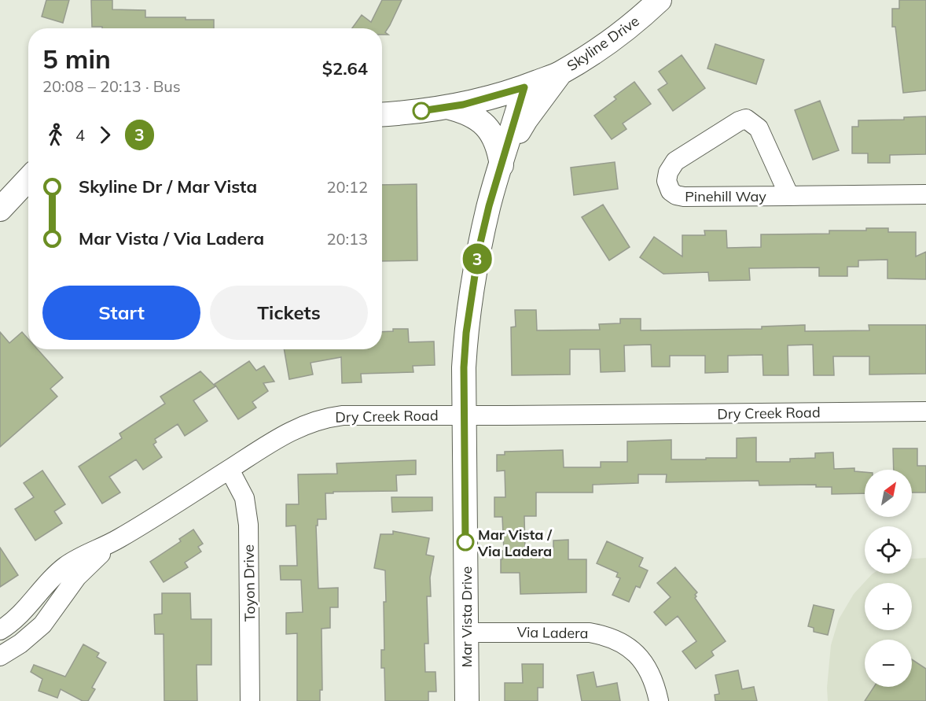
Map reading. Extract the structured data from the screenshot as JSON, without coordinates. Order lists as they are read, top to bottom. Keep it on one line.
{"streets":{"street":["Skyline Drive","Pinehill Way","Dry Creek Road","Toyon Drive","Mar Vista Drive","Via Ladera"]},"crossings":[["Skyline Drive","Mar Vista Drive"],["Dry Creek Road","Toyon Drive"],["Dry Creek Road","Mar Vista Drive"],["Mar Vista Drive","Via Ladera"]],"places":["Mar Vista / Via Ladera"],"lines":["bus line 3"],"north":"top right","page":{"on_map":"3","heading":["5 min","20:08 – 20:13 · Bus","$2.64"],"legs":["4","3"],"list":[{"name":"Skyline Dr / Mar Vista","value":"20:12"},{"name":"Mar Vista / Via Ladera","value":"20:13"}],"buttons":["Start","Tickets"],"map_buttons":["+","−"]}}
